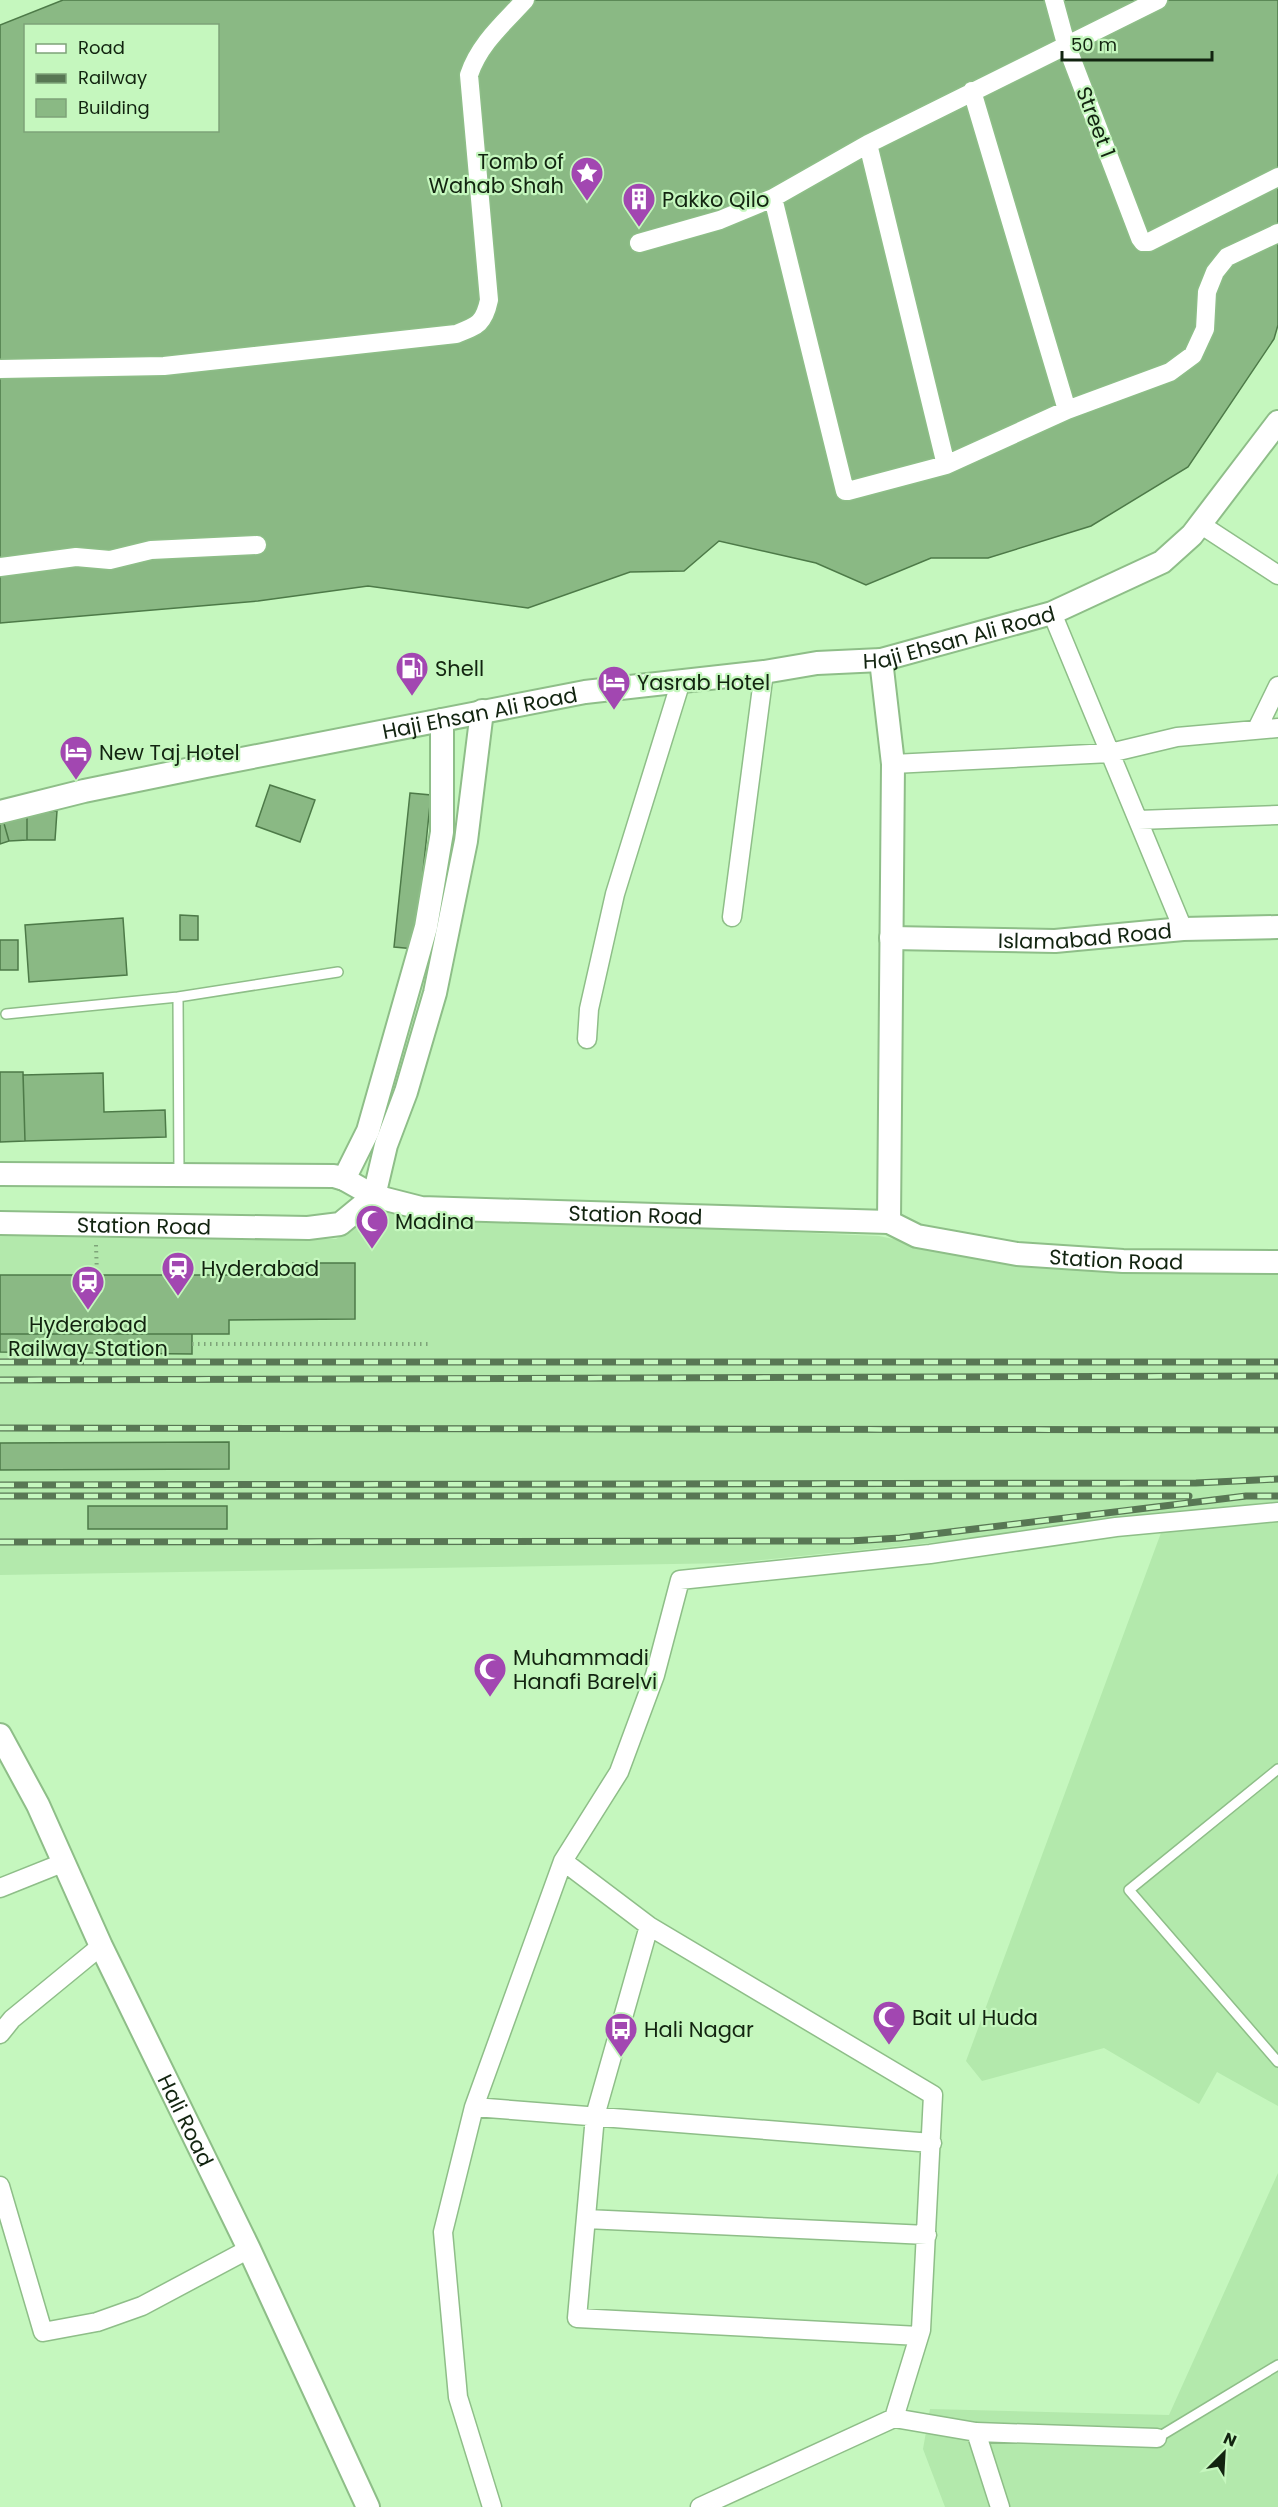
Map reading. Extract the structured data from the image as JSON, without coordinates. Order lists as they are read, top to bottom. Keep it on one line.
{"streets":{"street":["Street 1","Haji Ehsan Ali Road","Islamabad Road","Station Road","Hali Road"]},"places":{"place":["Tomb of Wahab Shah"],"building":["Pakko Qilo"],"fuel station":["Shell"],"hotel":["Yasrab Hotel","New Taj Hotel"],"mosque":["Madina","Muhammadi Hanafi Barelvi","Bait ul Huda"],"station":["Hyderabad","Hyderabad Railway Station"],"bus stop":["Hali Nagar"]},"legend":["Road","Railway","Building"],"scale_bar":"50 m","north":"top right"}
